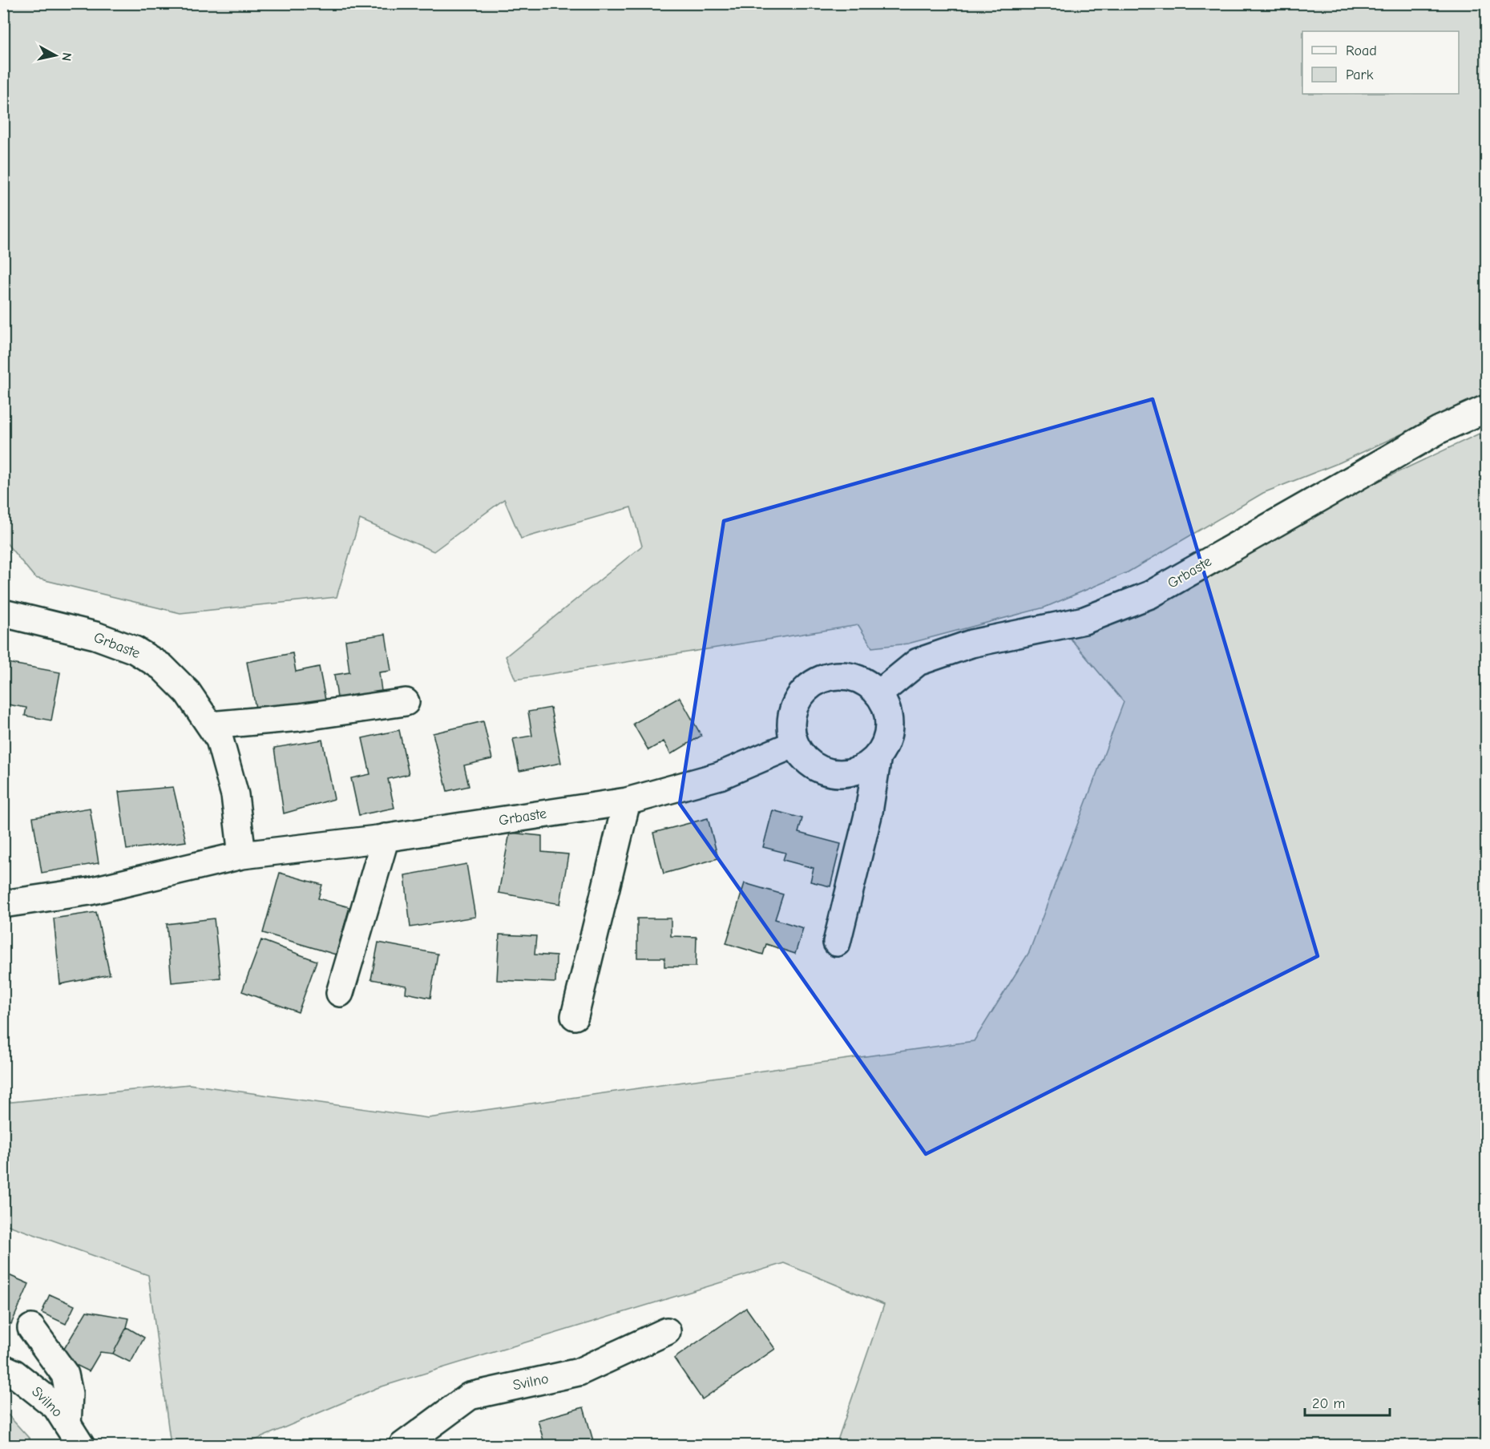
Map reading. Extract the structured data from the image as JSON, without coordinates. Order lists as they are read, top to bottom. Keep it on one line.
{"streets":{"street":["Grbaste","Svilno"]},"legend":["Road","Park"],"scale_bar":"20 m","north":"right"}
